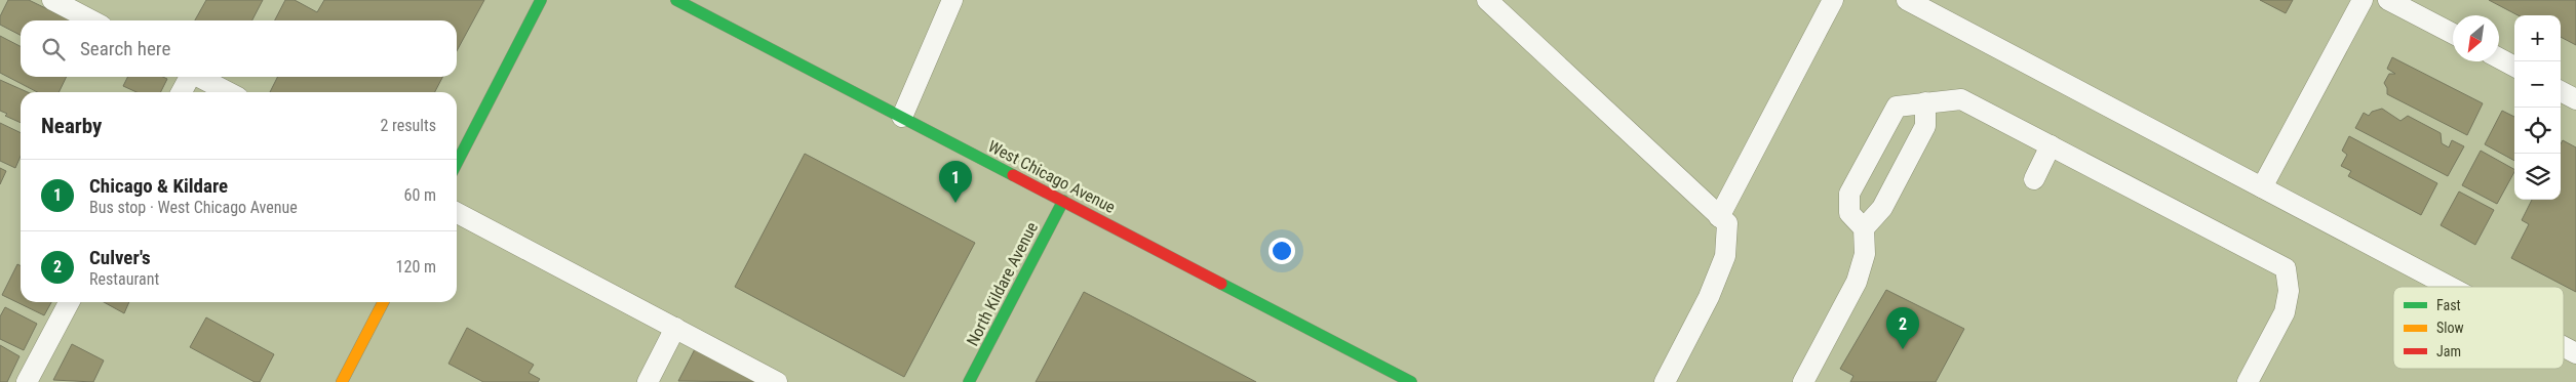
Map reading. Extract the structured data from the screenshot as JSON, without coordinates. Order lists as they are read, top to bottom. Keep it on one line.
{"streets":{"main road":["West Chicago Avenue","North Kildare Avenue"]},"crossings":[["West Chicago Avenue","North Kildare Avenue"]],"legend":["Fast","Slow","Jam"],"north":"bottom left","page":{"map_buttons":["+","−"],"search":"Search here","heading":["Nearby","2 results"],"list":[{"mark":"1","name":"Chicago & Kildare","note":"Bus stop · West Chicago Avenue","value":"60 m"},{"mark":"2","name":"Culver's","note":"Restaurant","value":"120 m"}],"pins":["1","2"]}}
